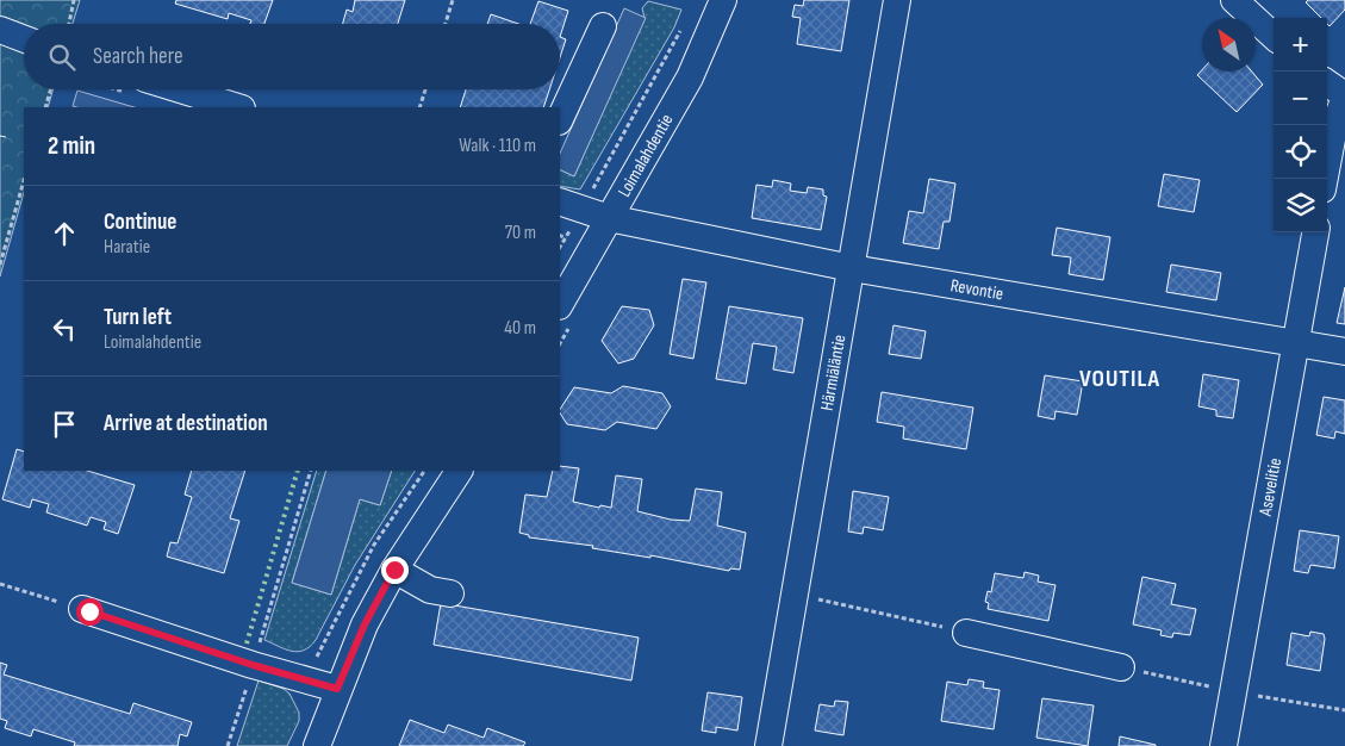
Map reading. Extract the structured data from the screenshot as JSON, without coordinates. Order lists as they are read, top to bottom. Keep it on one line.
{"streets":{"street":["Loimalahdentie","Revontie","Härmiäläntie","Asevelitie"]},"crossings":[["Loimalahdentie","Revontie"],["Revontie","Härmiäläntie"],["Revontie","Asevelitie"]],"districts":["VOUTILA"],"north":"top left","page":{"map_buttons":["+","−"],"search":"Search here","heading":["2 min","Walk · 110 m"],"list":[["Continue","Haratie","70 m"],["Turn left","Loimalahdentie","40 m"],"Arrive at destination"]}}
